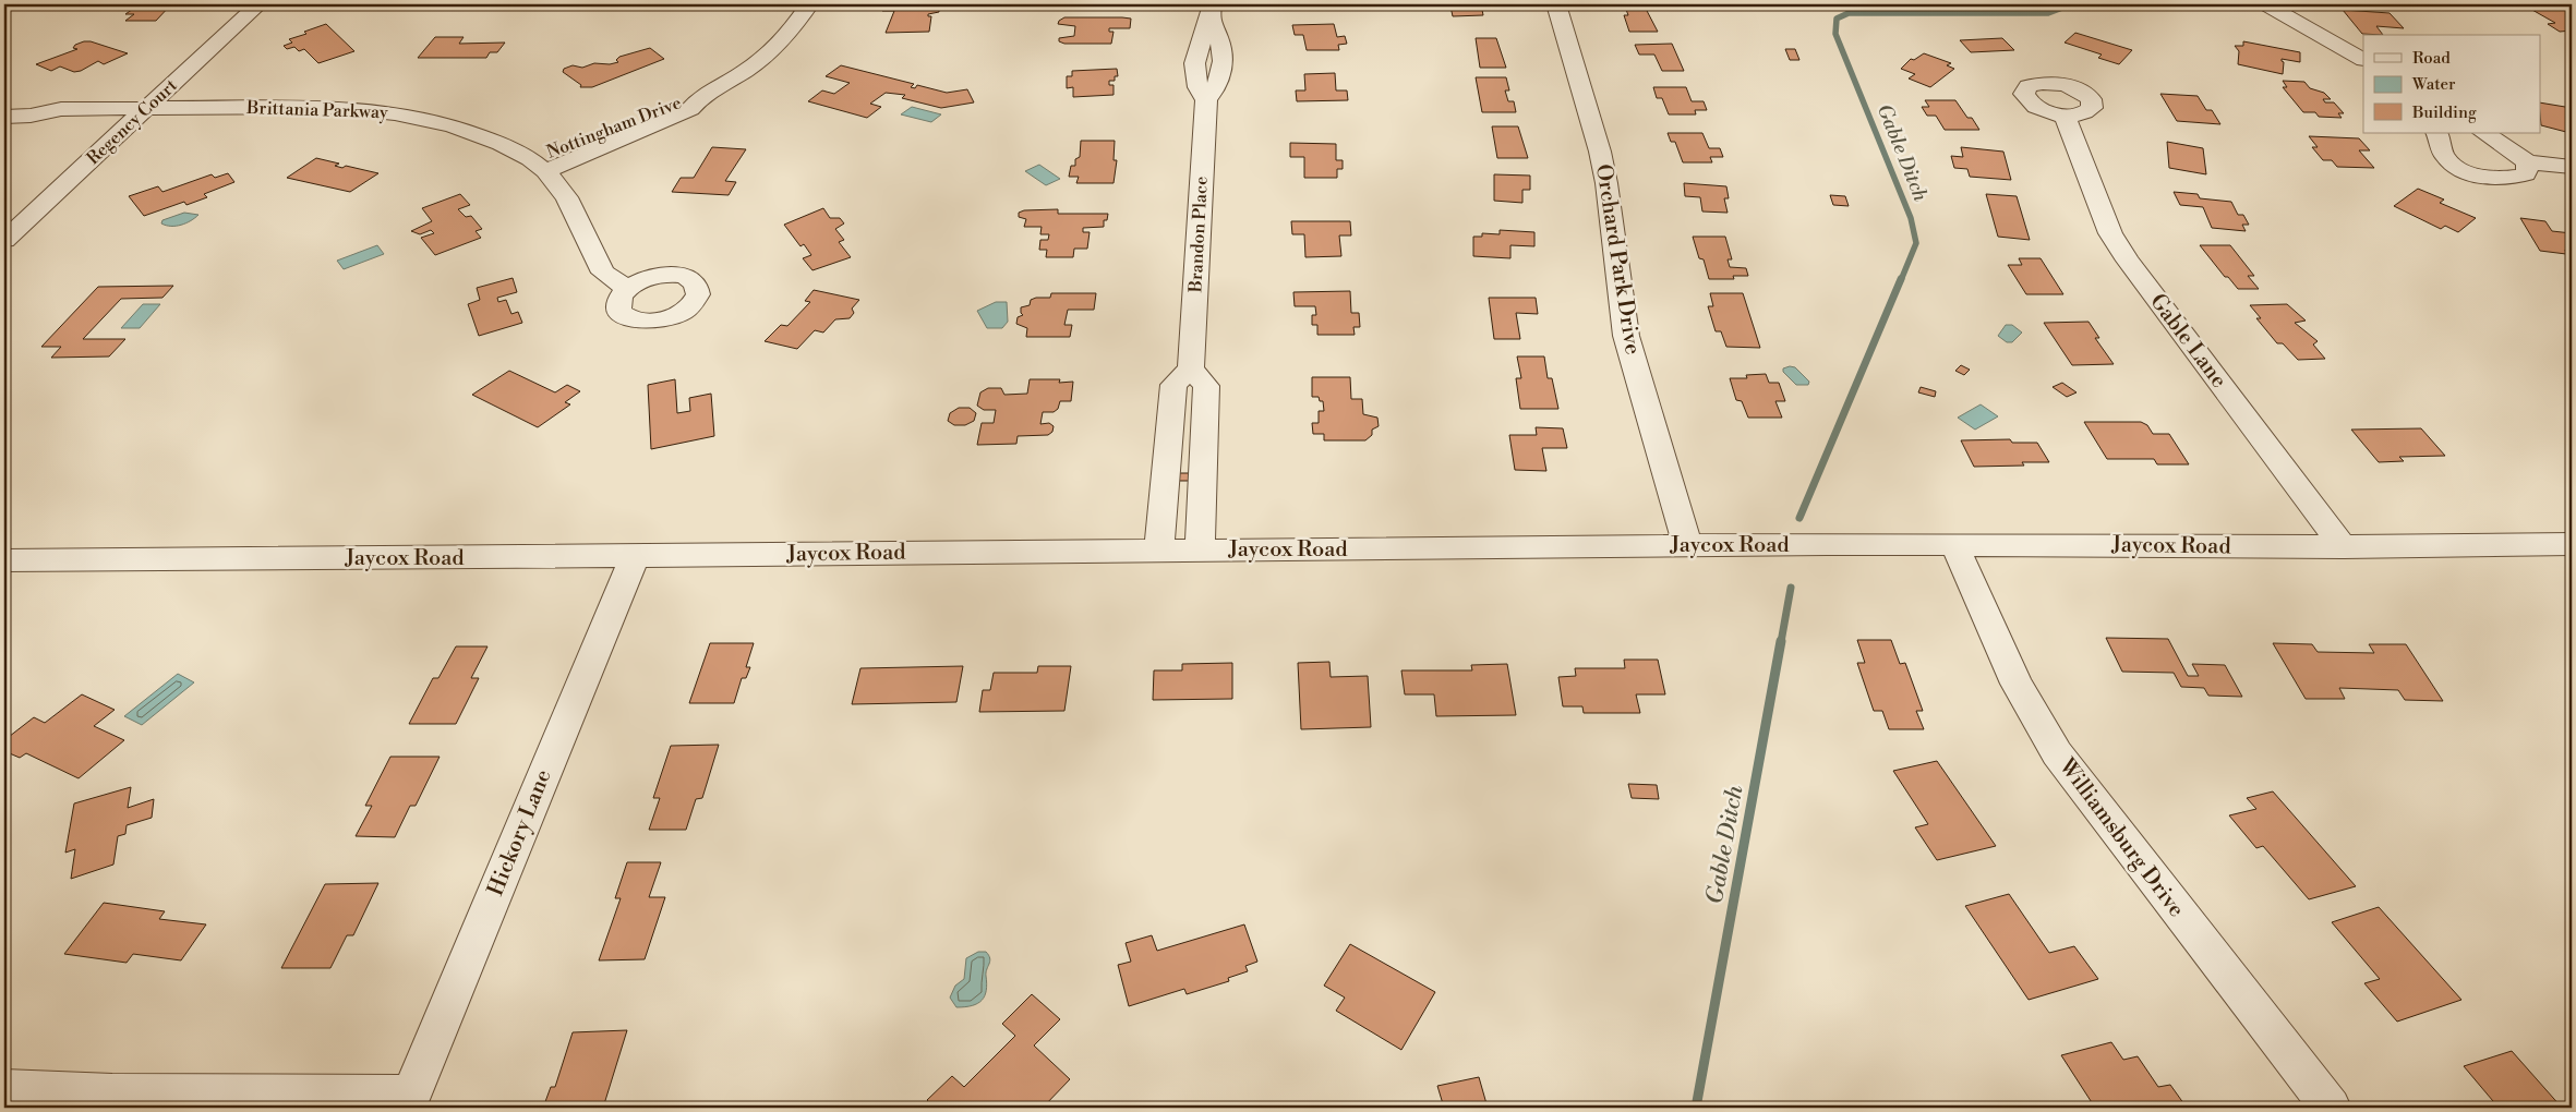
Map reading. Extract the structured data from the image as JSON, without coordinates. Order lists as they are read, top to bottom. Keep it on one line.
{"streets":{"street":["Brittania Parkway","Regency Court","Nottingham Drive","Brandon Place","Orchard Park Drive","Gable Lane","Jaycox Road","Hickory Lane","Williamsburg Drive"]},"crossings":[["Brittania Parkway","Regency Court"],["Brittania Parkway","Nottingham Drive"],["Orchard Park Drive","Jaycox Road"],["Gable Lane","Jaycox Road"],["Jaycox Road","Hickory Lane"],["Jaycox Road","Williamsburg Drive"]],"water":["Gable Ditch"],"legend":["Road","Water","Building"]}
